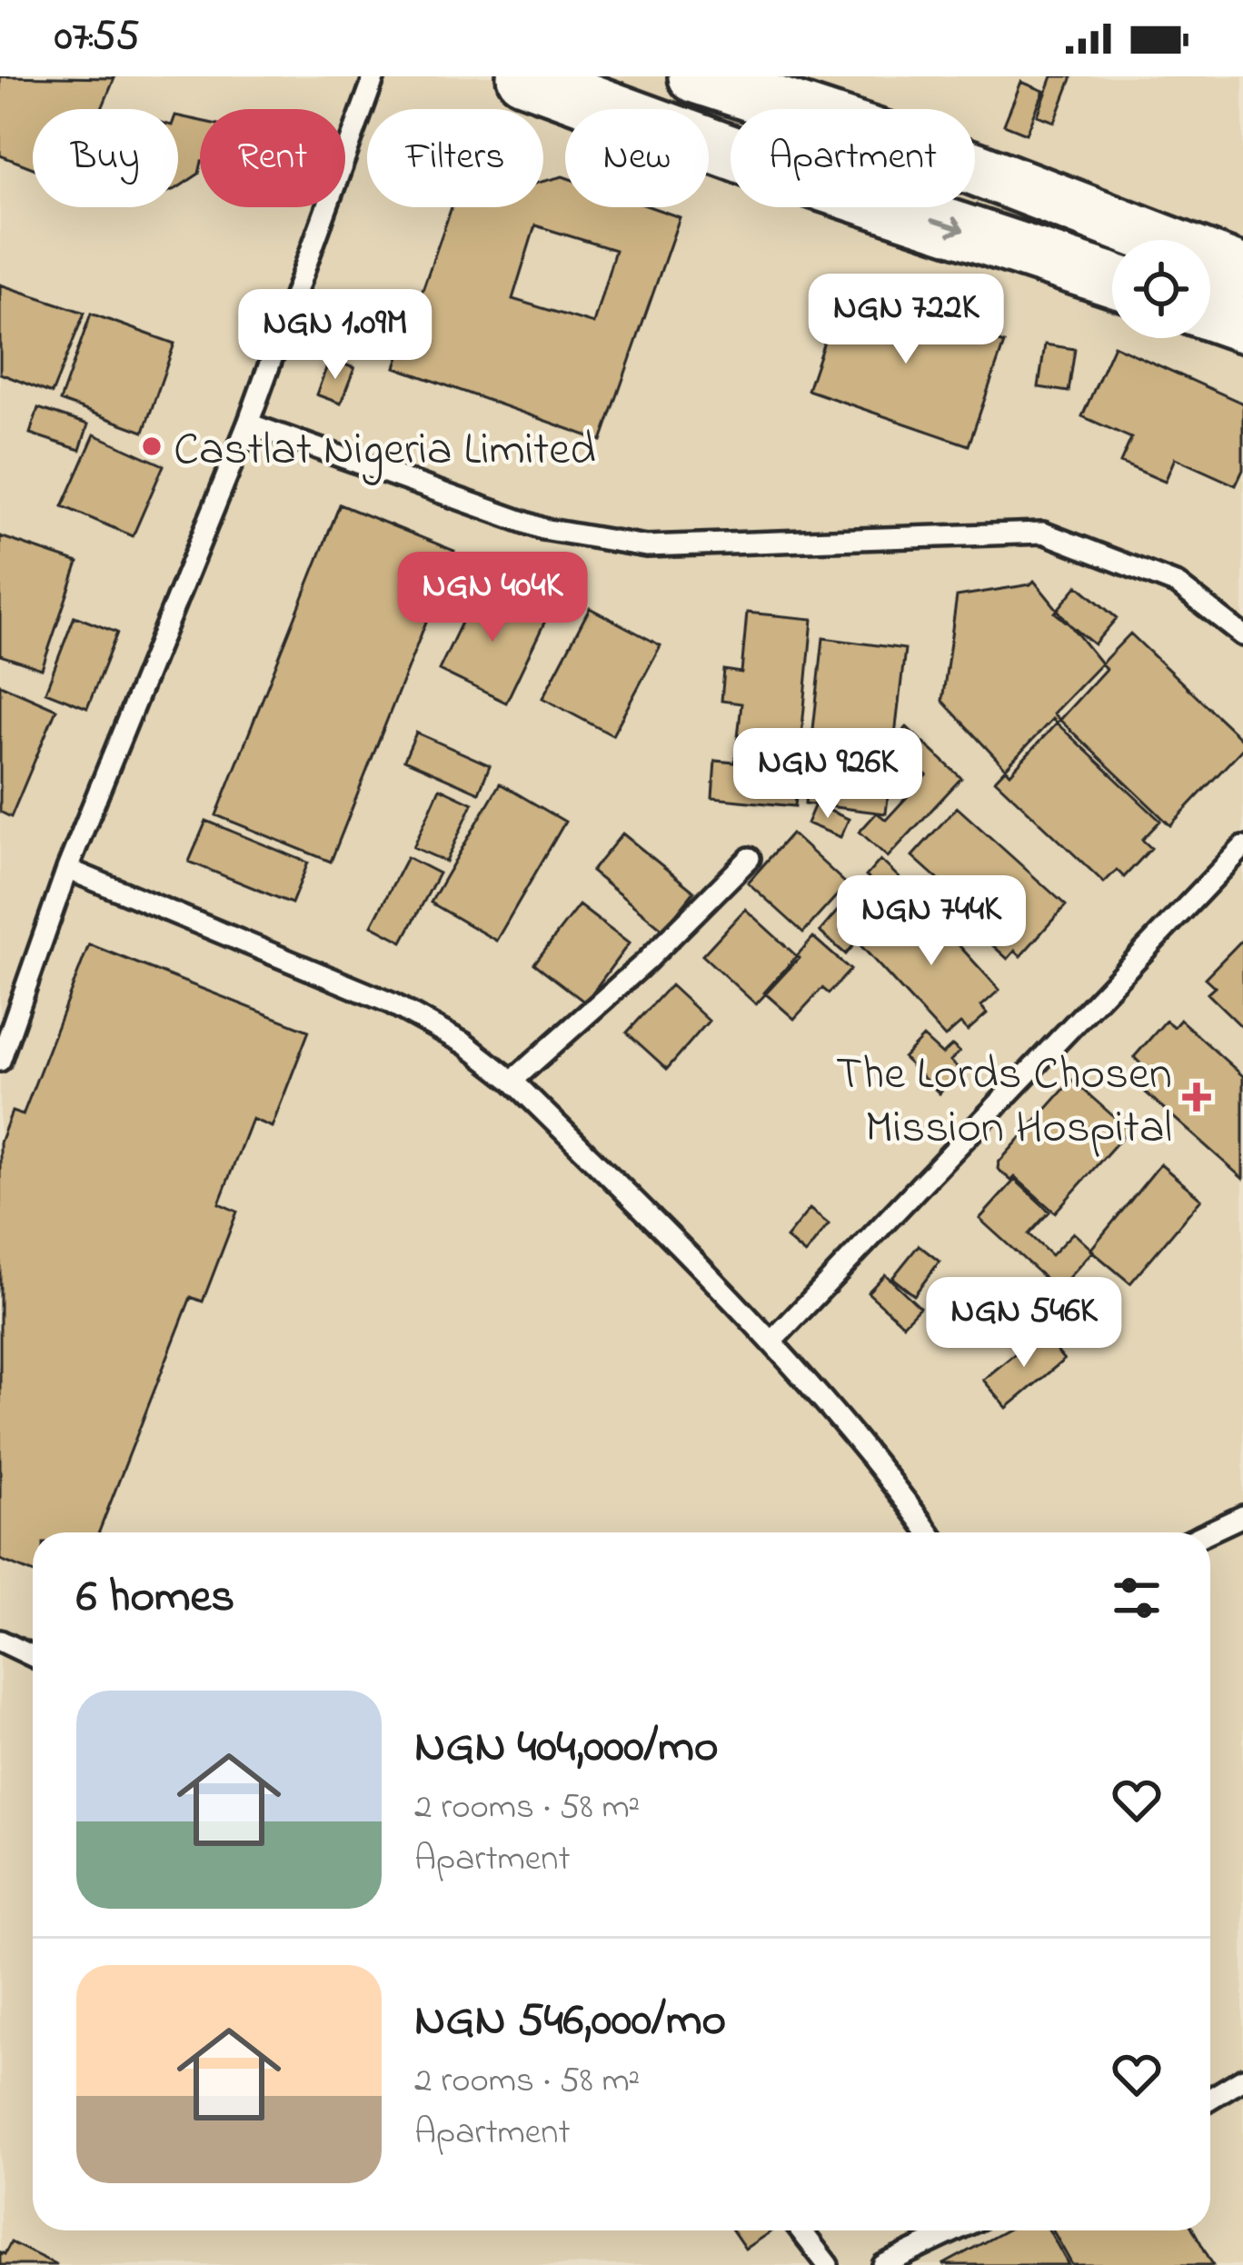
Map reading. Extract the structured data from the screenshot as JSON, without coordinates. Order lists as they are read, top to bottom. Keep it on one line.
{"places":{"other":["Castlat Nigeria Limited"],"health":["The Lords Chosen Mission Hospital"]},"page":{"status":"07:55","chip":["Buy","Rent","Filters","New","Apartment"],"price":["NGN 722K","NGN 1.09M","NGN 404K","NGN 926K","NGN 744K","NGN 546K"],"heading":"6 homes","list":[{"name":"NGN 404,000/mo","note":"2 rooms · 58 m² · Apartment"},{"name":"NGN 546,000/mo","note":"2 rooms · 58 m² · Apartment"}]}}
